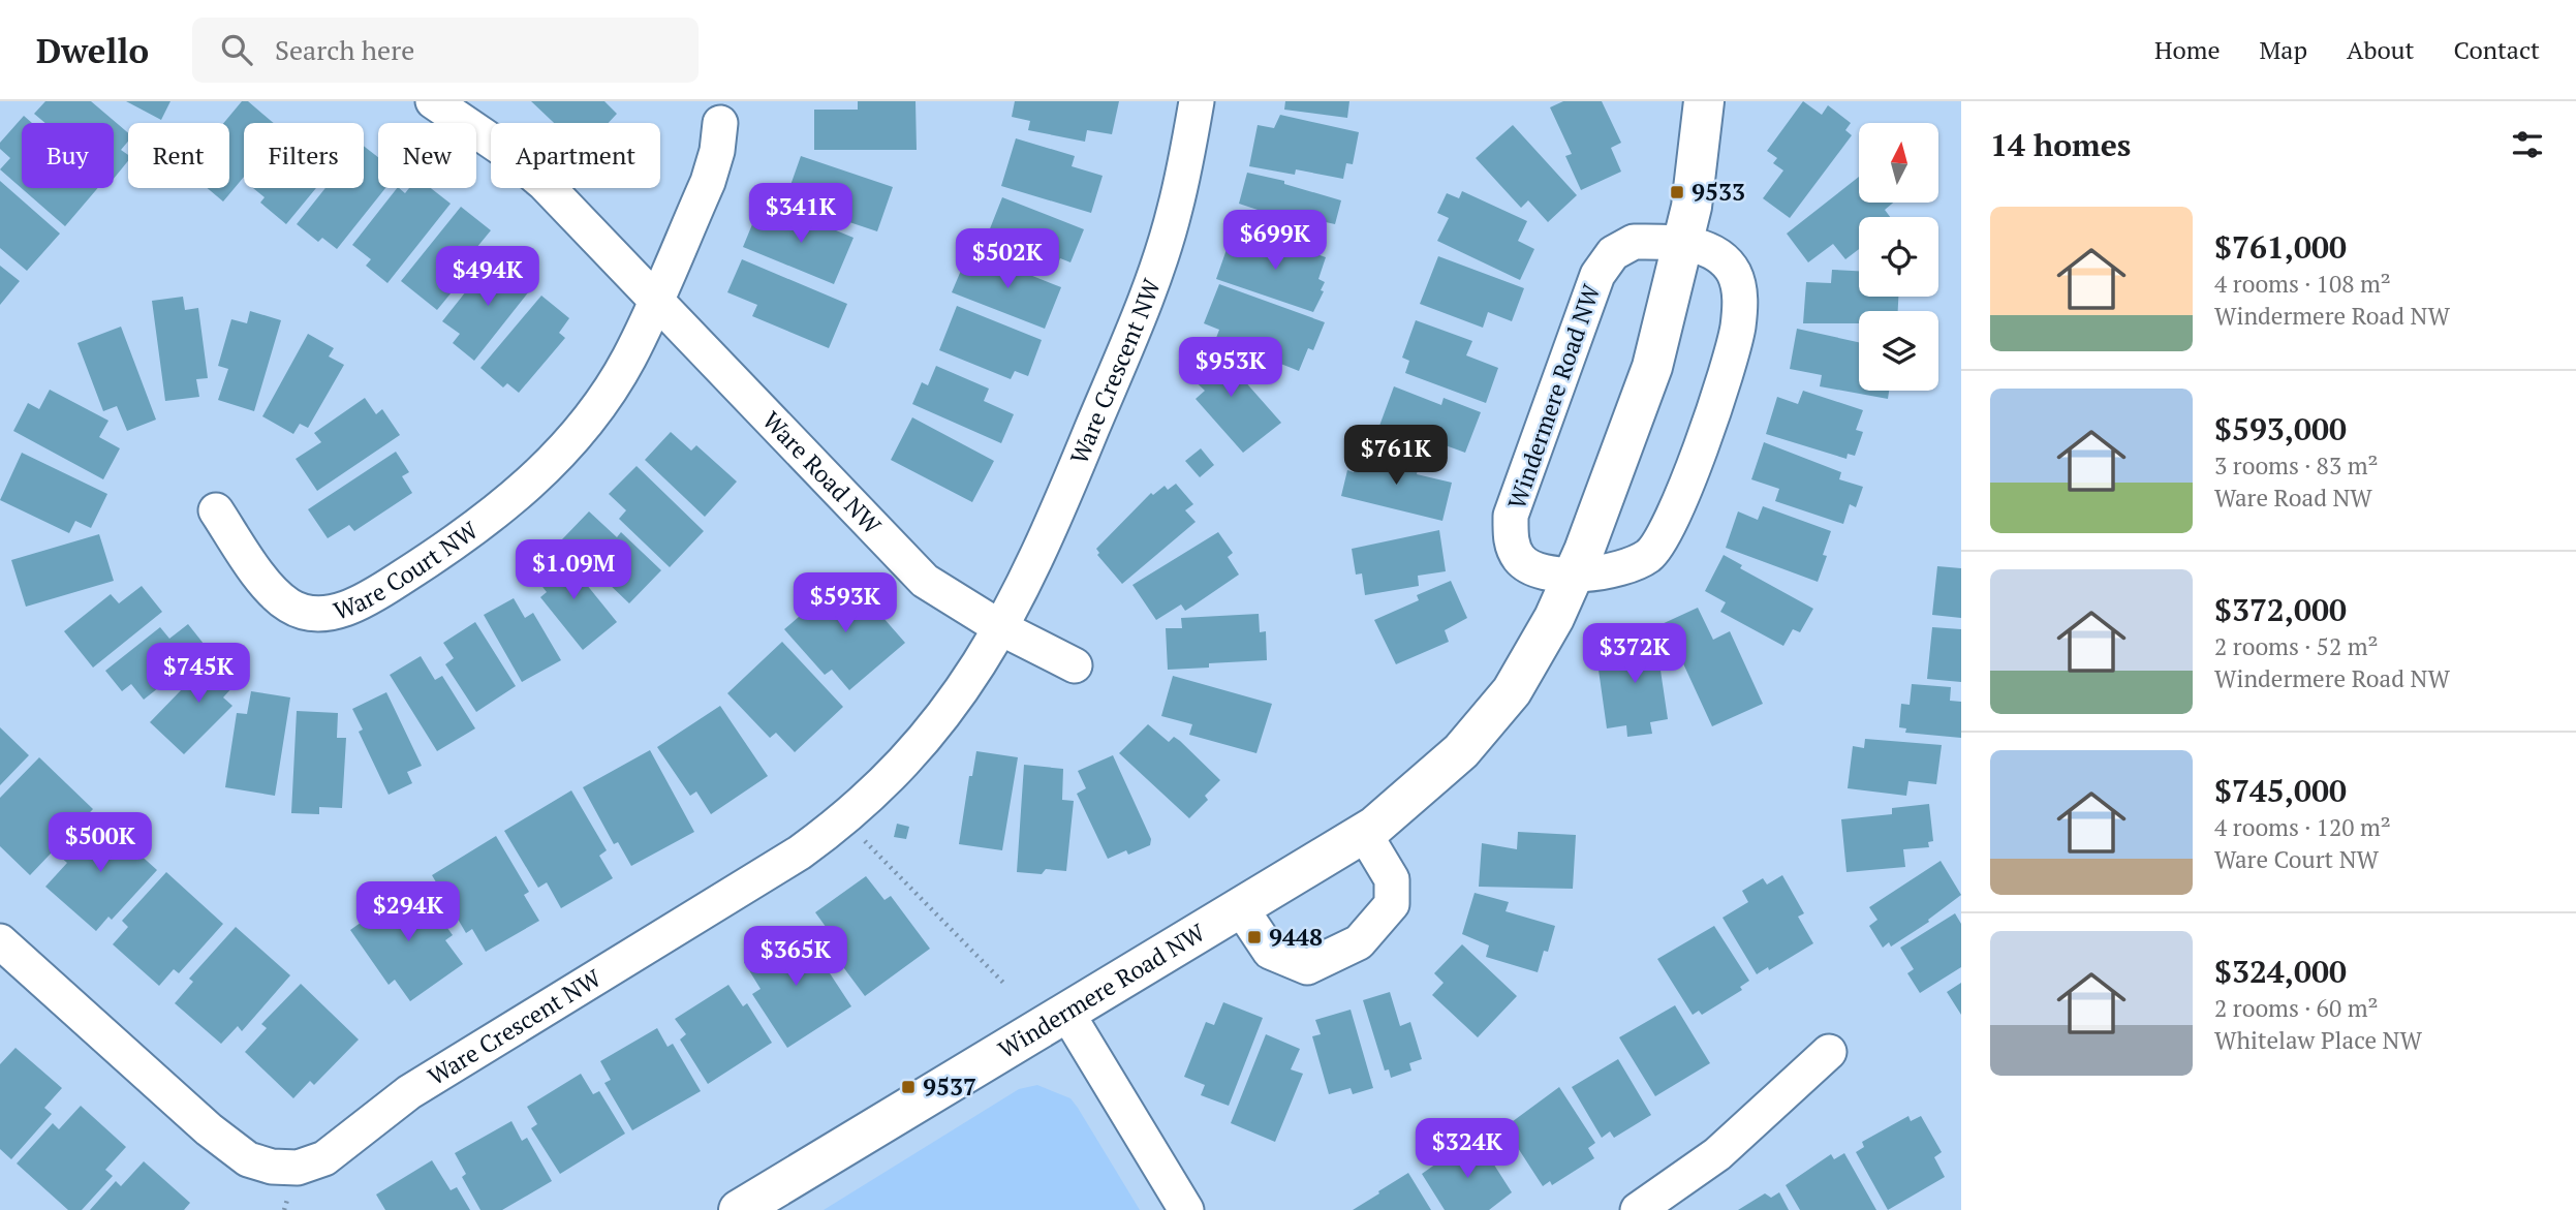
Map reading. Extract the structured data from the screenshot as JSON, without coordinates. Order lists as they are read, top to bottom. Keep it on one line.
{"streets":{"street":["Ware Crescent NW","Windermere Road NW","Ware Road NW","Ware Court NW"]},"crossings":[["Ware Crescent NW","Ware Road NW"],["Ware Road NW","Ware Court NW"]],"places":{"transit":["9533","9448","9537"]},"north":"top","page":{"header":"Dwello","search":"Search here","nav":["Home","Map","About","Contact"],"heading":"14 homes","chip":["Buy","Rent","Filters","New","Apartment"],"price":["$341K","$699K","$502K","$494K","$953K","$761K","$1.09M","$593K","$372K","$745K","$500K","$294K","$365K","$324K"],"list":[{"name":"$761,000","note":"4 rooms · 108 m² · Windermere Road NW"},{"name":"$593,000","note":"3 rooms · 83 m² · Ware Road NW"},{"name":"$372,000","note":"2 rooms · 52 m² · Windermere Road NW"},{"name":"$745,000","note":"4 rooms · 120 m² · Ware Court NW"},{"name":"$324,000","note":"2 rooms · 60 m² · Whitelaw Place NW"}]}}
